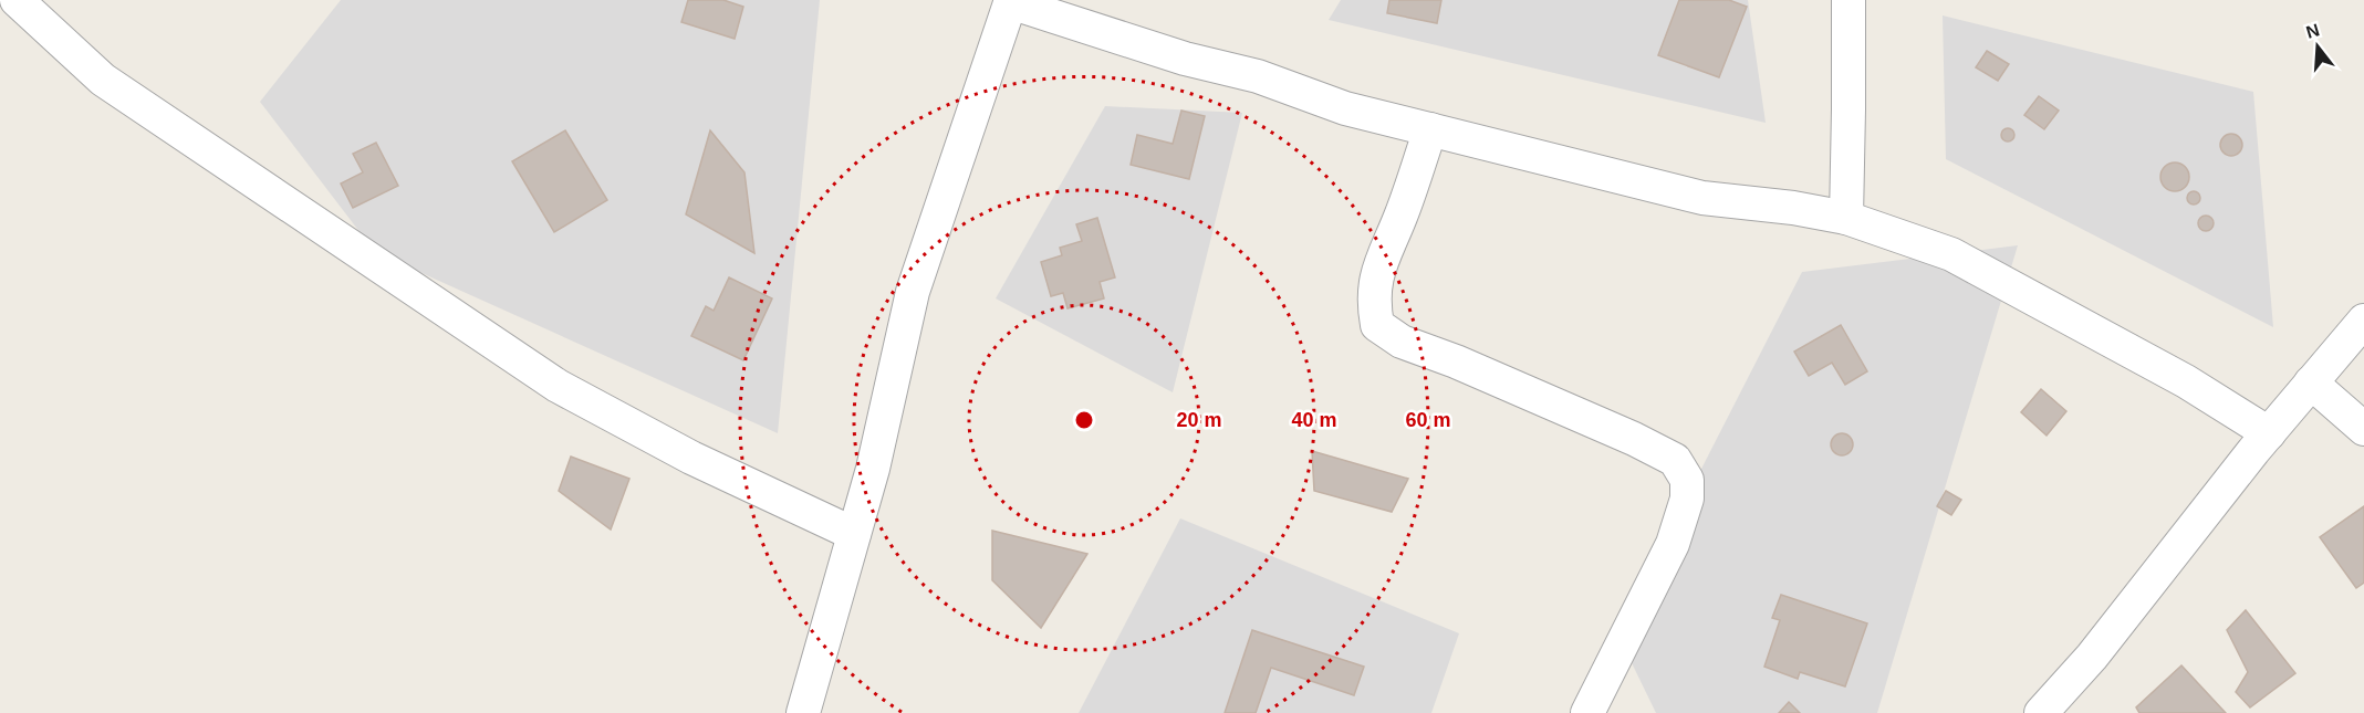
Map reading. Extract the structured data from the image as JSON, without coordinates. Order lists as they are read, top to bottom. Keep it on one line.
{"north":"top","rings":["20 m","40 m","60 m"]}
